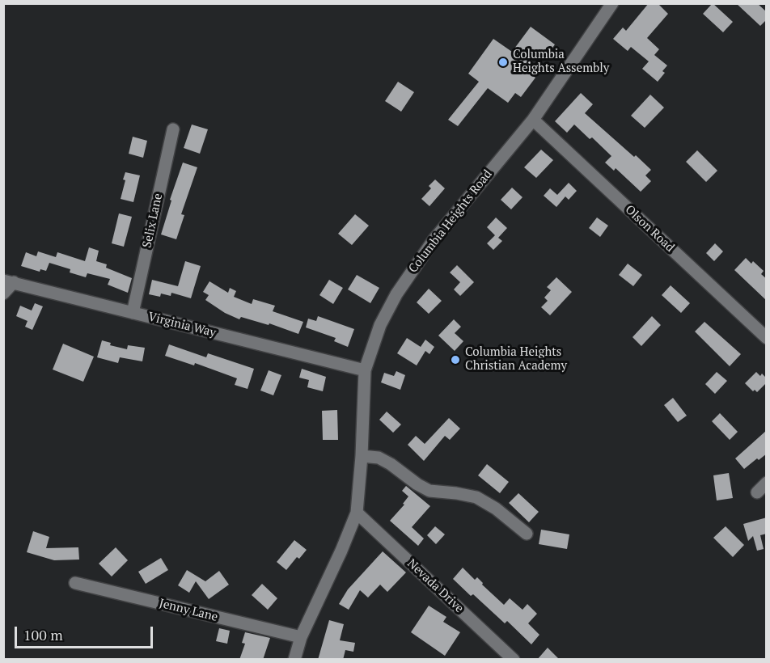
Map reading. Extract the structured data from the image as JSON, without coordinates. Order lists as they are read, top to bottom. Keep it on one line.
{"streets":{"street":["Selix Lane","Columbia Heights Road","Olson Road","Virginia Way","Nevada Drive","Jenny Lane"]},"crossings":[["Selix Lane","Virginia Way"],["Columbia Heights Road","Olson Road"],["Columbia Heights Road","Virginia Way"],["Columbia Heights Road","Nevada Drive"],["Columbia Heights Road","Jenny Lane"]],"places":["Columbia Heights Assembly","Columbia Heights Christian Academy"],"scale_bar":"100 m"}
